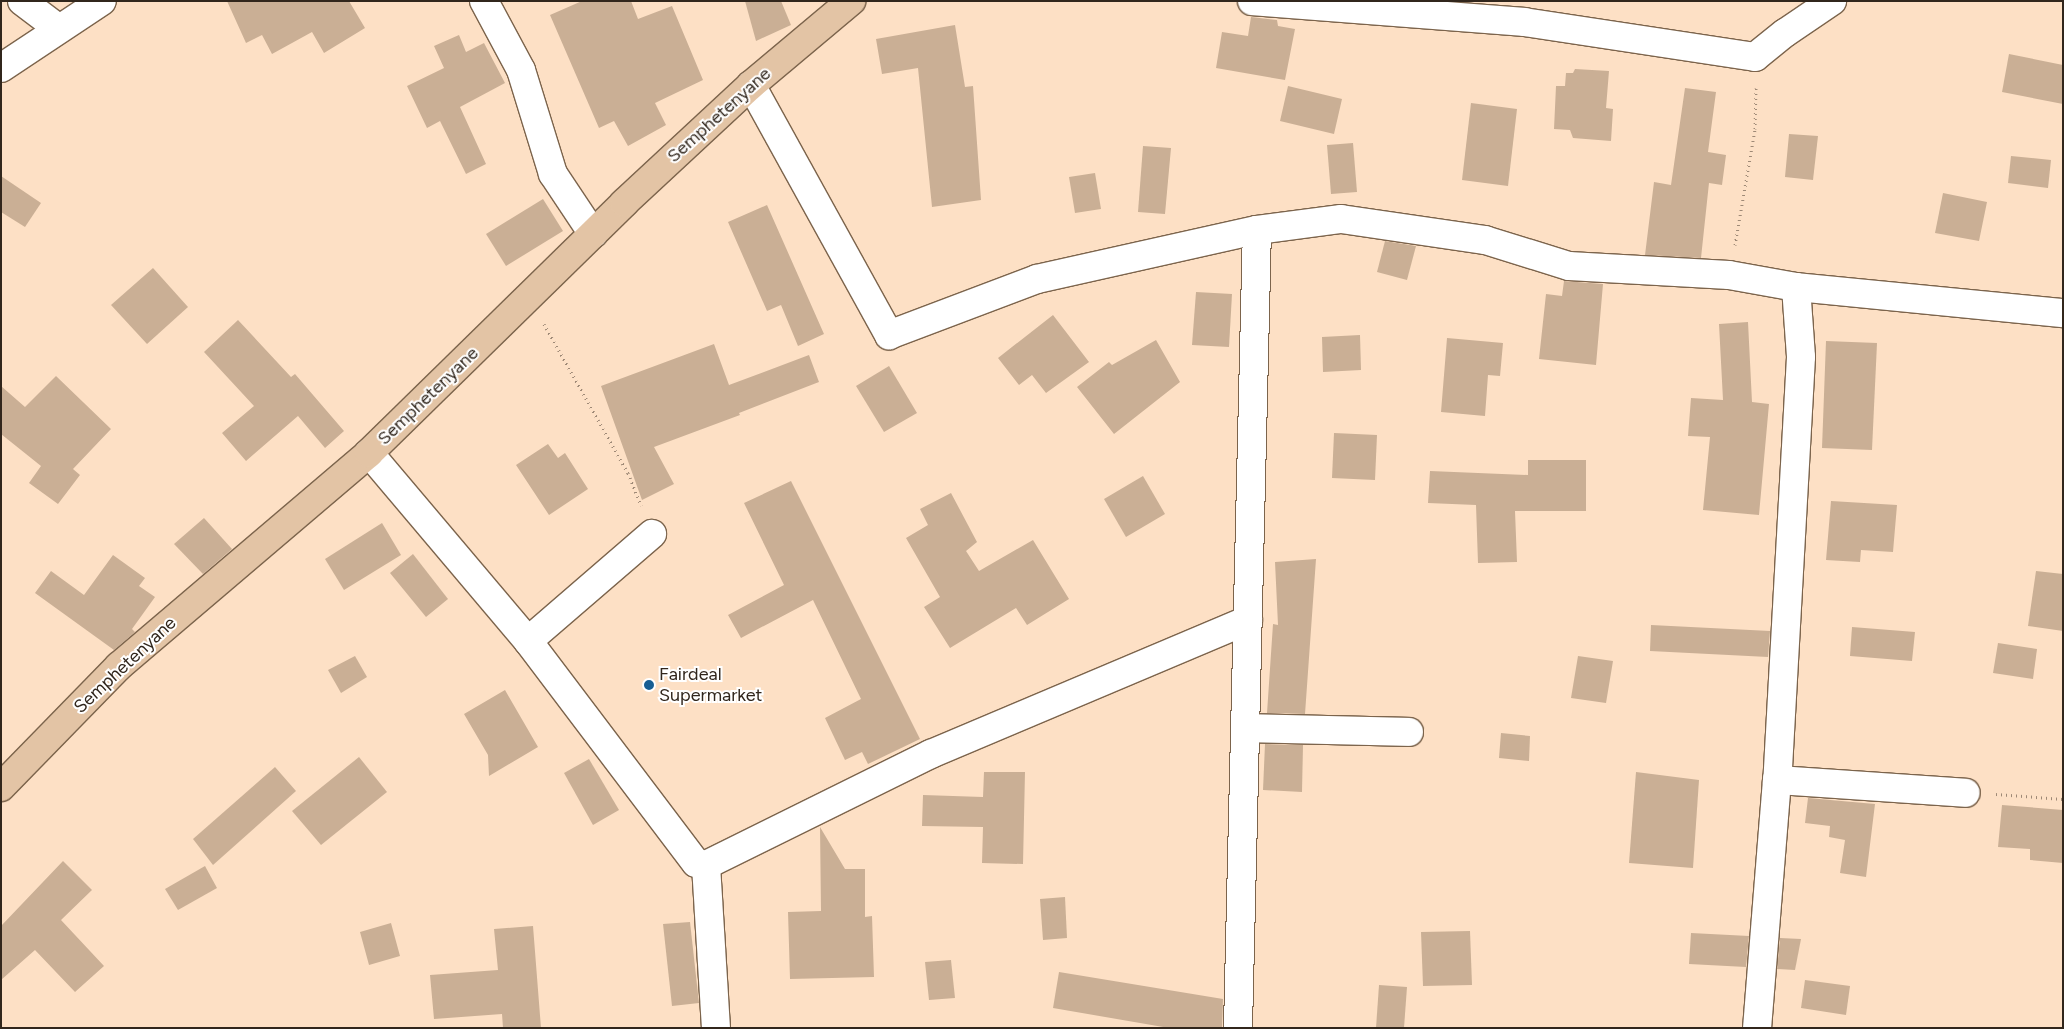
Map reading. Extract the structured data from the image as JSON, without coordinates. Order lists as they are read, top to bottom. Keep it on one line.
{"streets":{"main road":["Semphetenyane"]},"places":["Fairdeal Supermarket"]}
